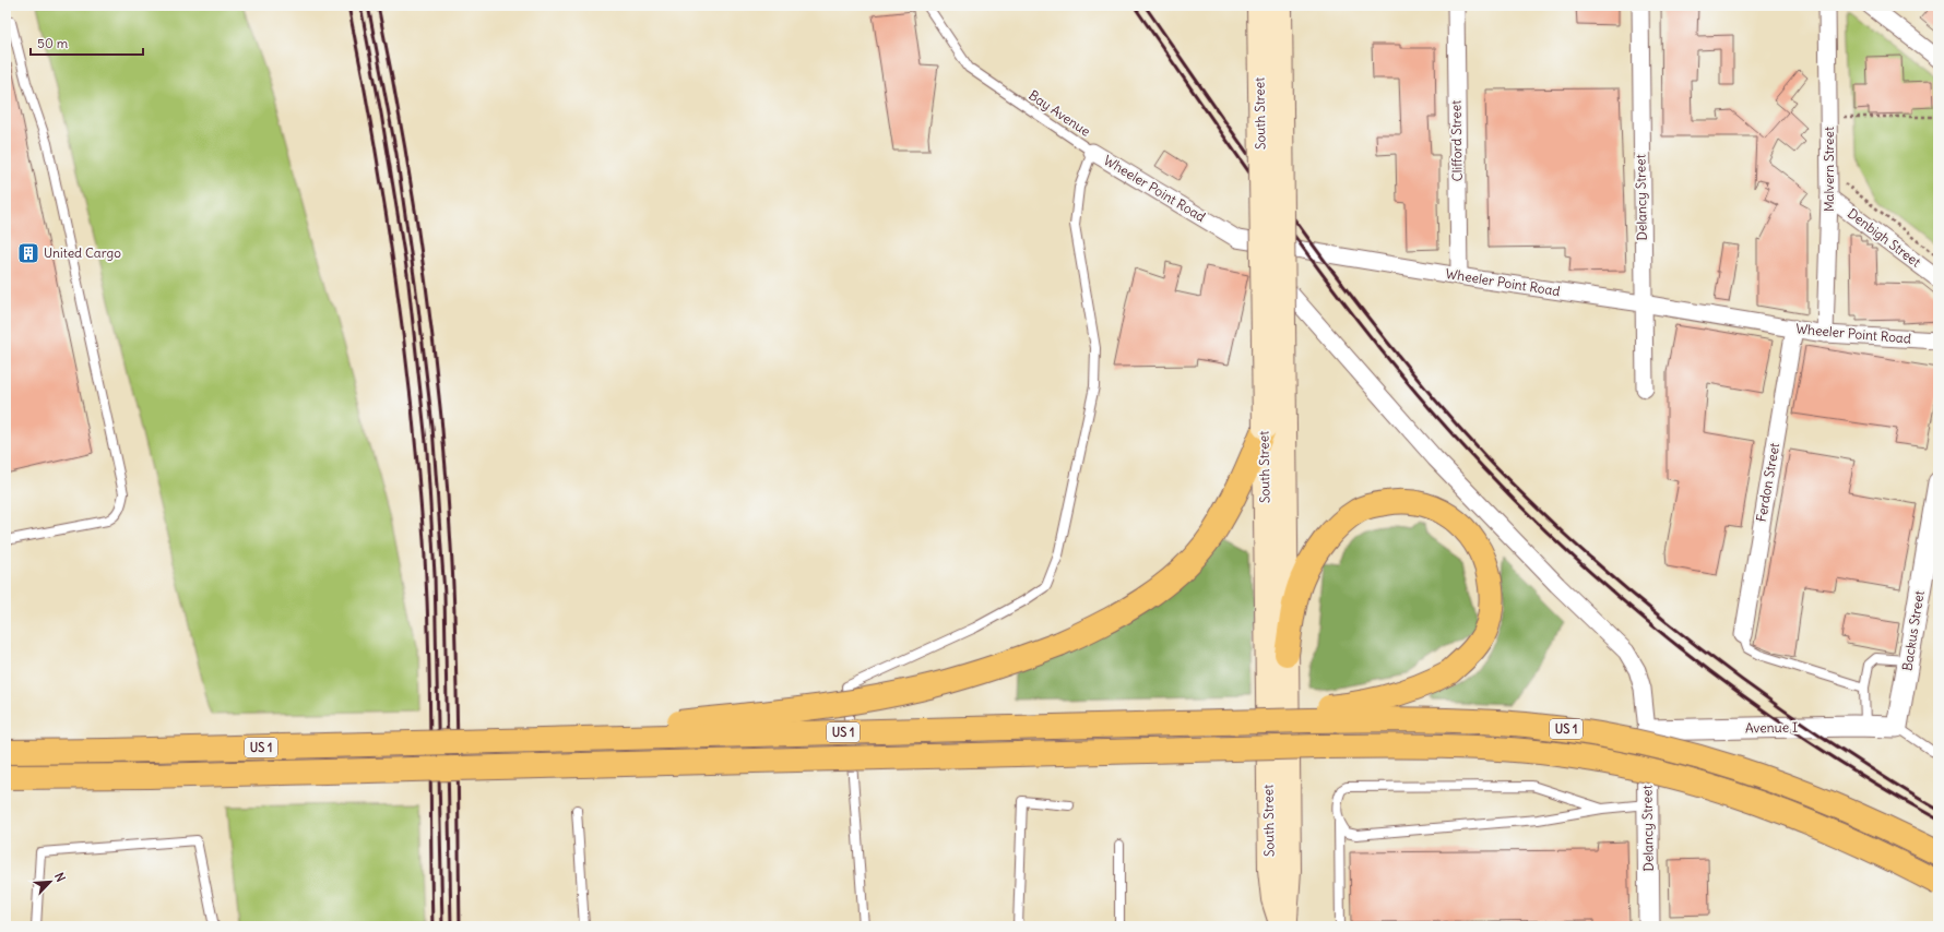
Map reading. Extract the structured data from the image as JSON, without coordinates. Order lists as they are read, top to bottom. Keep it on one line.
{"streets":{"highway":["US 1"],"main road":["South Street"],"street":["Clifford Street","Malvern Street","Wheeler Point Road","Delancy Street","Denbigh Street","Ferdon Street","Backus Street","Avenue I"],"lane":["Bay Avenue"]},"crossings":[["Bay Avenue","Wheeler Point Road"],["Clifford Street","Wheeler Point Road"],["Malvern Street","Wheeler Point Road"],["Malvern Street","Denbigh Street"],["Wheeler Point Road","Delancy Street"],["Wheeler Point Road","Ferdon Street"],["Delancy Street","Avenue I"],["Backus Street","Avenue I"]],"places":{"building":["United Cargo"]},"scale_bar":"50 m","north":"top right"}
